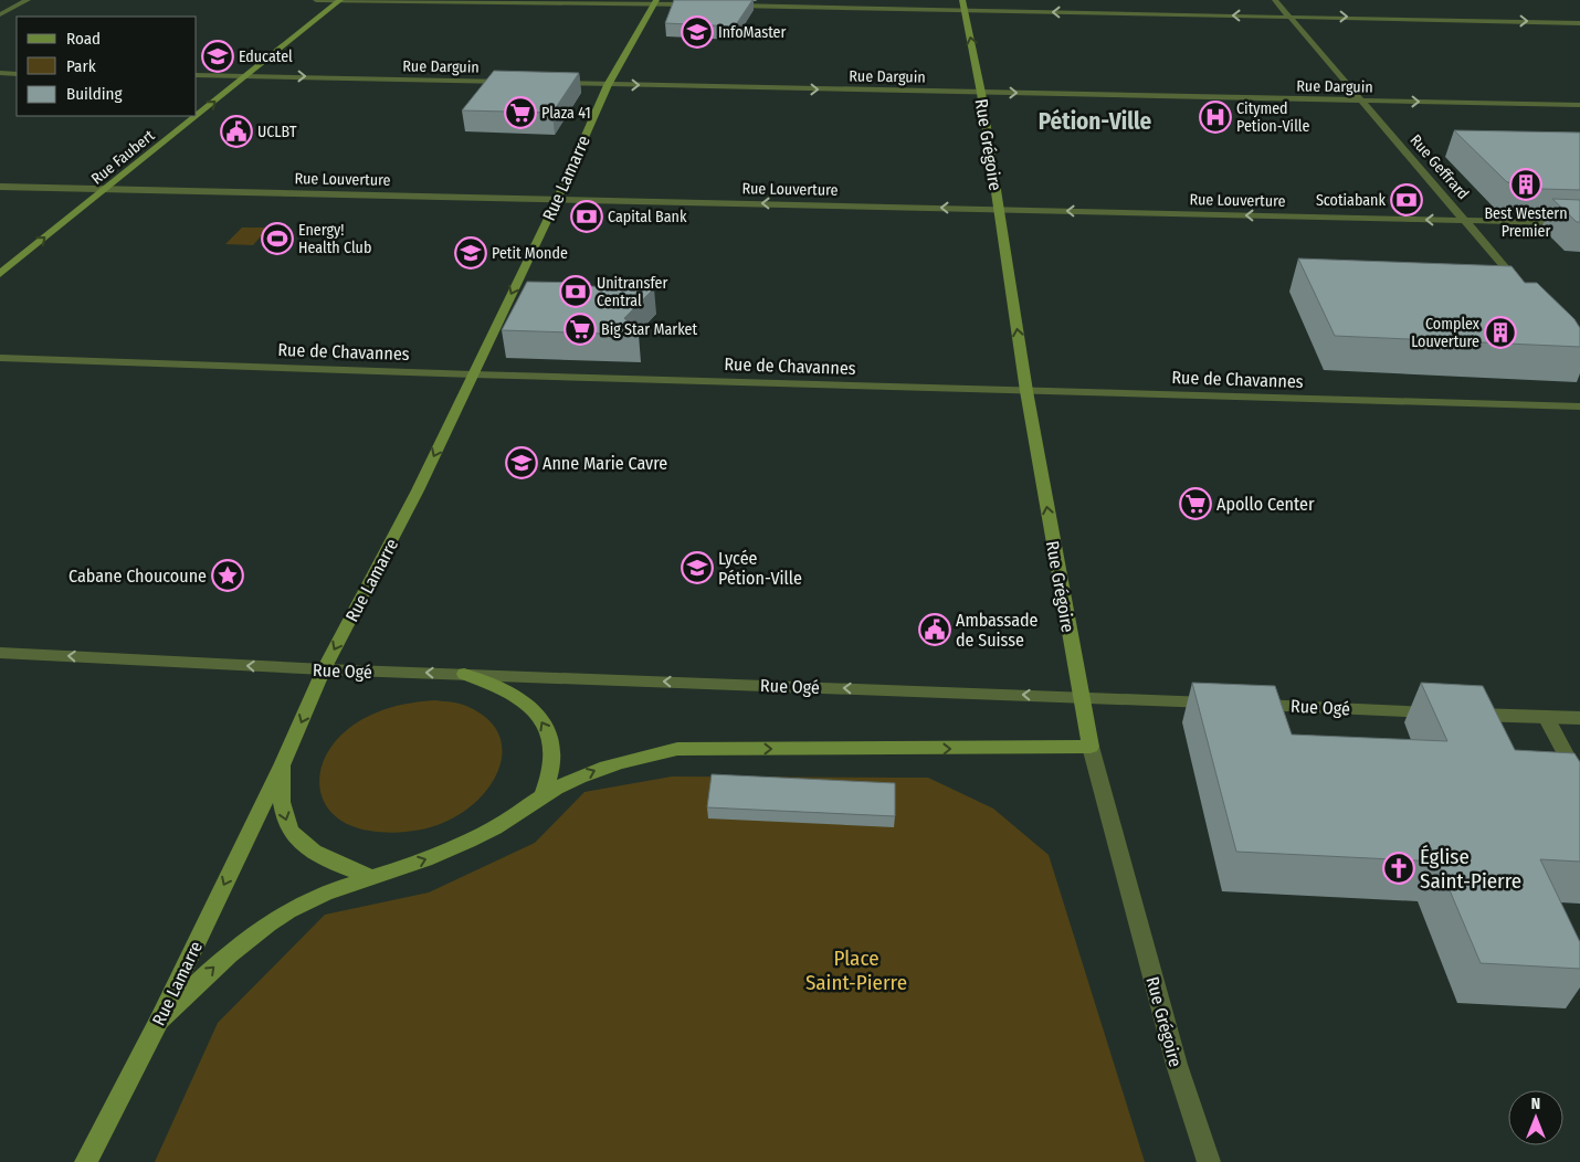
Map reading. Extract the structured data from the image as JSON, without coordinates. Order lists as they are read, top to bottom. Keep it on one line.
{"streets":{"main road":["Rue Grégoire","Rue Faubert","Rue Lamarre"],"street":["Rue Darguin","Rue Geffrard","Rue Louverture","Rue de Chavannes","Rue Ogé"]},"crossings":[["Rue Darguin","Rue Grégoire"],["Rue Darguin","Rue Faubert"],["Rue Darguin","Rue Geffrard"],["Rue Darguin","Rue Lamarre"],["Rue Grégoire","Rue Louverture"],["Rue Grégoire","Rue de Chavannes"],["Rue Grégoire","Rue Ogé"],["Rue Faubert","Rue Louverture"],["Rue Geffrard","Rue Louverture"],["Rue Lamarre","Rue Louverture"],["Rue Lamarre","Rue de Chavannes"],["Rue Lamarre","Rue Ogé"]],"one_way":["Rue Grégoire","Rue Faubert","Rue Lamarre","Rue Louverture","Rue Ogé"],"districts":["Pétion-Ville"],"parks":["Place Saint-Pierre"],"places":{"school or university":["InfoMaster","Educatel","Petit Monde","Anne Marie Cavre","Lycée Pétion-Ville"],"supermarket":["Plaza 41","Big Star Market","Apollo Center"],"hospital":["Citymed Petion-Ville"],"public building":["UCLBT","Ambassade de Suisse"],"building":["Best Western Premier","Complex Louverture"],"bank":["Scotiabank","Capital Bank","Unitransfer Central"],"sports":["Energy! Health Club"],"place":["Cabane Choucoune"],"church":["Église Saint-Pierre"]},"legend":["Road","Park","Building"],"north":"top"}
